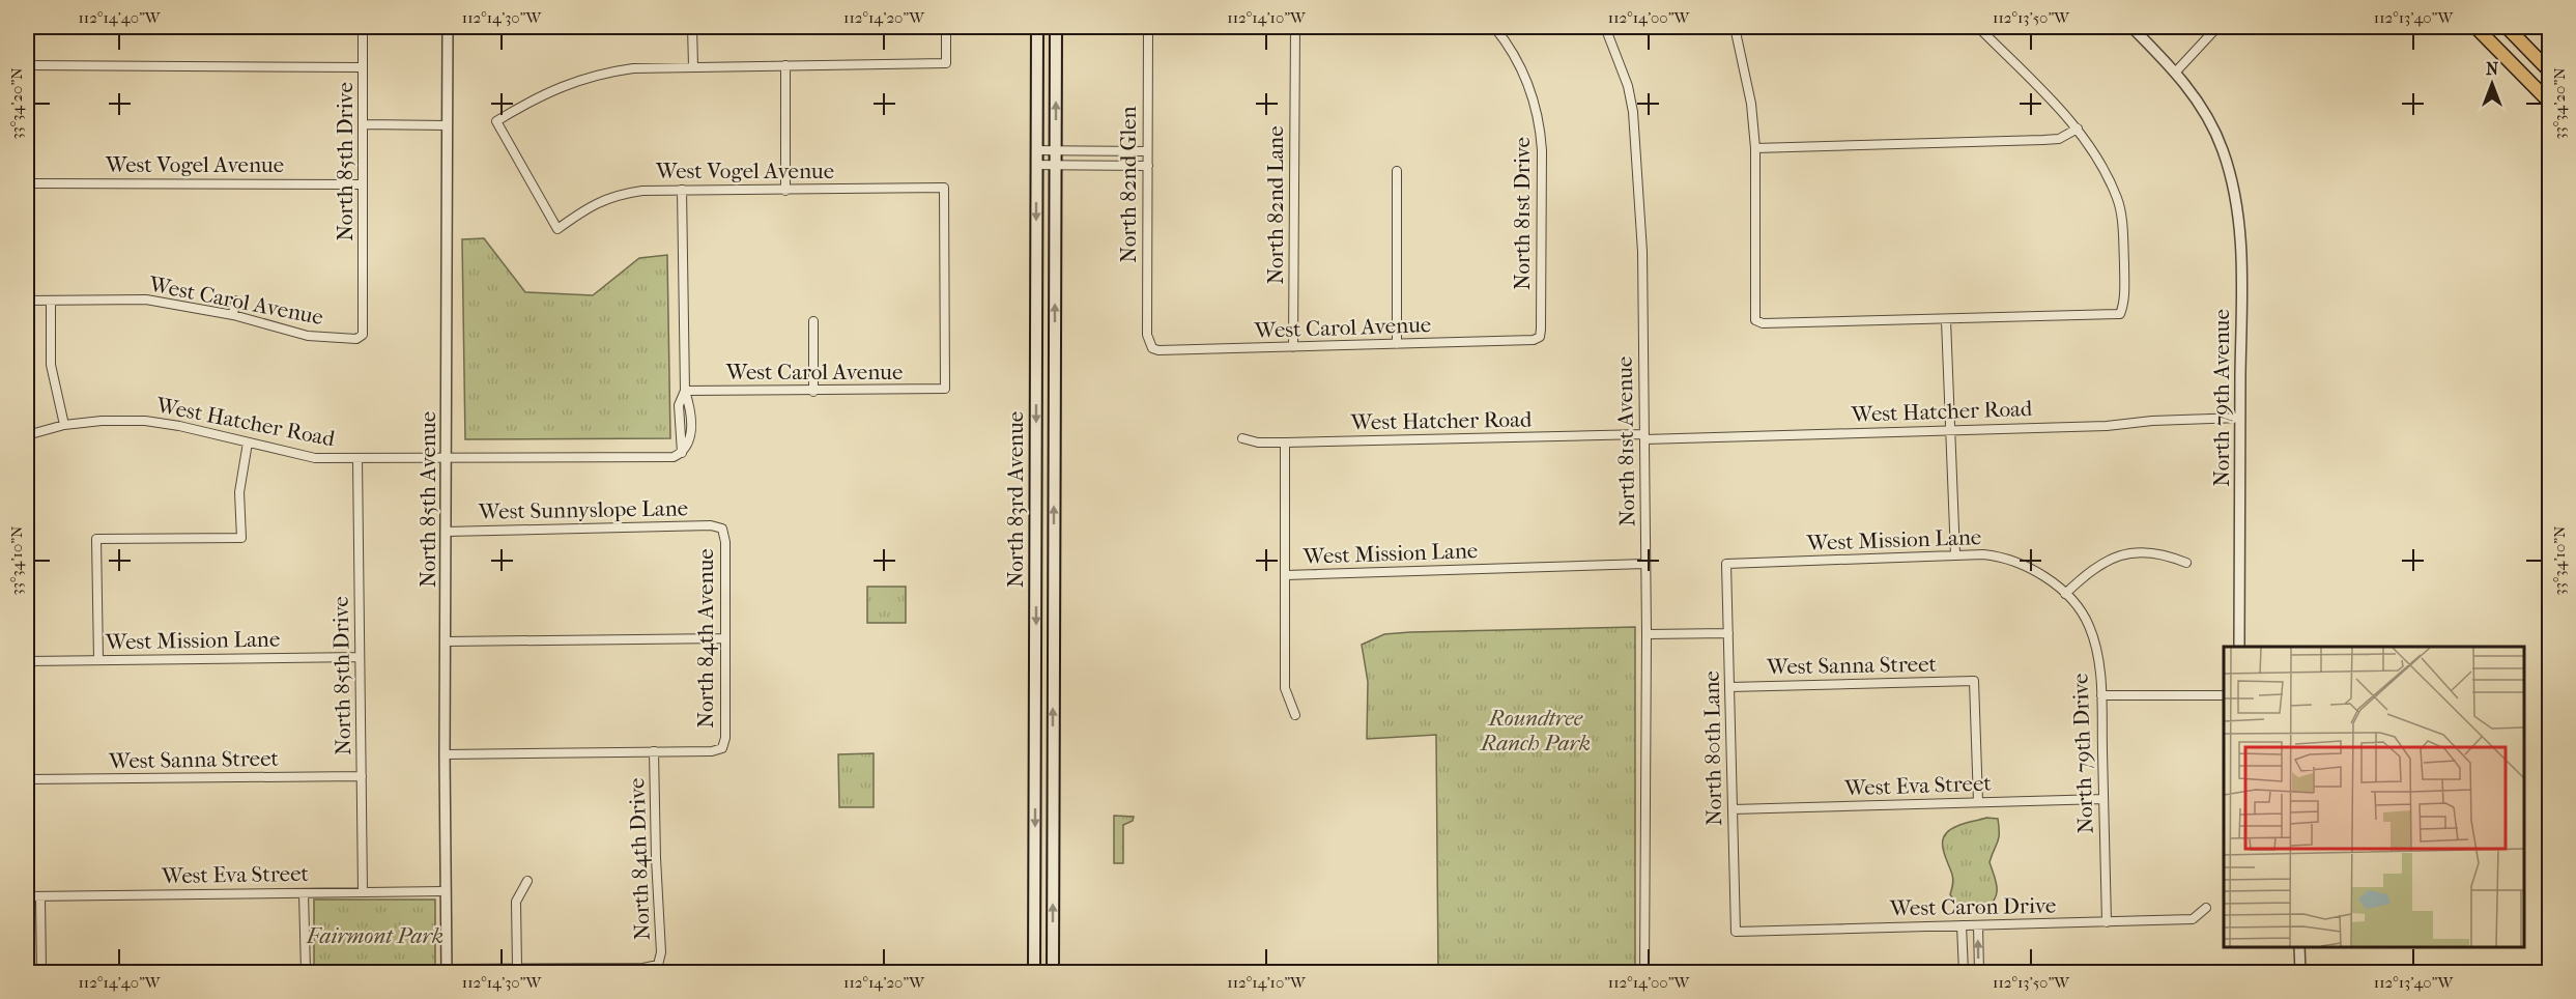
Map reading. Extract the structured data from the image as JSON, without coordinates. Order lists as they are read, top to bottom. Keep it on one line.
{"streets":{"main road":["North 83rd Avenue"],"street":["North 85th Drive","West Vogel Avenue","North 82nd Glen","North 82nd Lane","North 81st Drive","West Carol Avenue","North 79th Avenue","West Hatcher Road","North 81st Avenue","North 85th Avenue","West Sunnyslope Lane","West Mission Lane","North 84th Avenue","West Sanna Street","North 80th Lane","North 79th Drive","West Eva Street","North 84th Drive","West Caron Drive"]},"crossings":[["North 85th Drive","West Vogel Avenue"],["North 85th Drive","West Carol Avenue"],["North 85th Drive","West Hatcher Road"],["North 85th Drive","West Mission Lane"],["North 85th Drive","West Sanna Street"],["North 85th Drive","West Eva Street"],["West Vogel Avenue","West Carol Avenue"],["North 82nd Glen","West Carol Avenue"],["North 82nd Lane","West Carol Avenue"],["North 81st Drive","West Carol Avenue"],["West Carol Avenue","West Hatcher Road"],["North 79th Avenue","West Hatcher Road"],["West Hatcher Road","North 81st Avenue"],["West Hatcher Road","North 85th Avenue"],["North 81st Avenue","West Mission Lane"],["North 85th Avenue","West Sunnyslope Lane"],["North 85th Avenue","West Eva Street"],["West Sunnyslope Lane","North 84th Avenue"],["West Mission Lane","North 80th Lane"],["West Mission Lane","North 79th Drive"],["North 84th Avenue","North 84th Drive"],["West Sanna Street","North 80th Lane"],["West Sanna Street","West Eva Street"],["North 80th Lane","West Eva Street"],["North 80th Lane","West Caron Drive"],["North 79th Drive","West Eva Street"],["North 79th Drive","West Caron Drive"]],"parks":["Roundtree Ranch Park","Fairmont Park"],"north":"top","coordinates":["112°14'40\"W","112°14'30\"W","112°14'20\"W","112°14'10\"W","112°14'00\"W","112°13'50\"W","112°13'40\"W","33°34'20\"N","33°34'10\"N"]}
